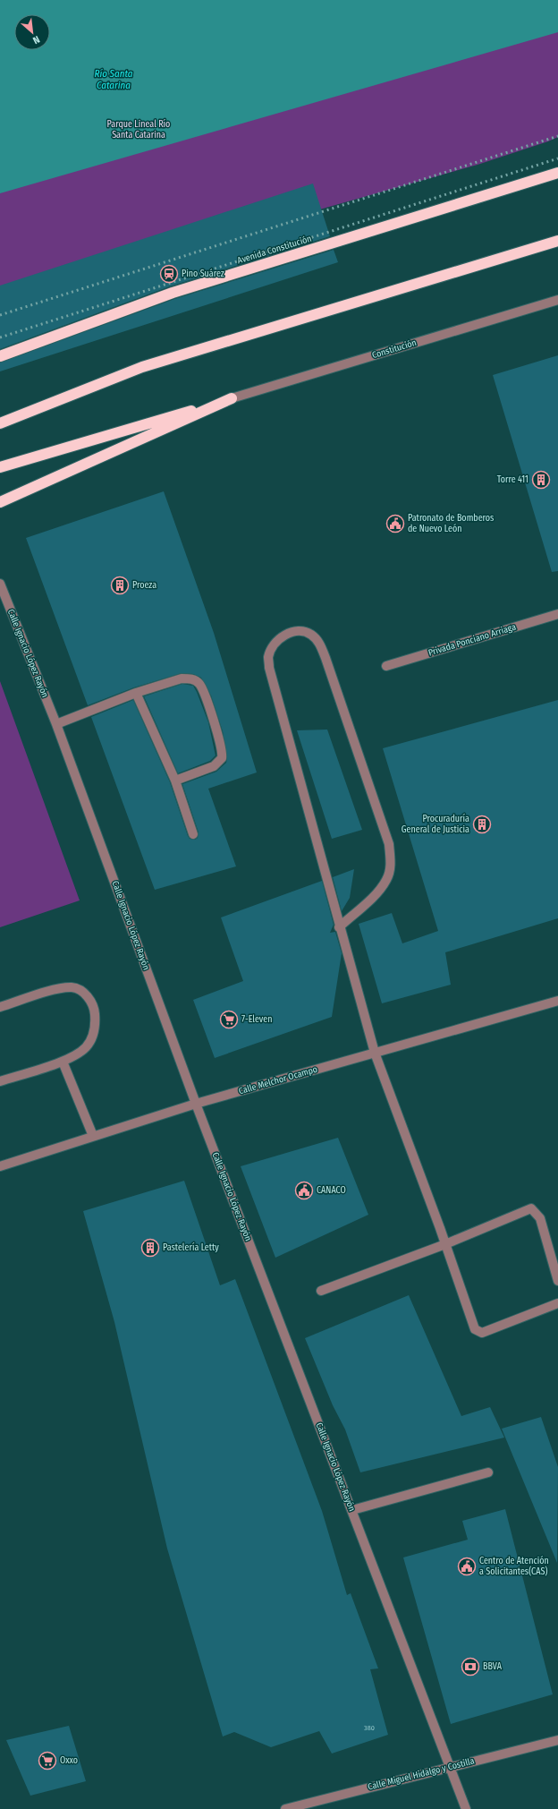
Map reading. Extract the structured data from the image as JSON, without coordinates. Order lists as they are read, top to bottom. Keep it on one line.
{"streets":{"highway":["Avenida Constitución"],"street":["Constitución","Privada Ponciano Arriaga","Calle Ignacio López Rayón","Calle Melchor Ocampo","Calle Miguel Hidalgo y Costilla"]},"crossings":[["Calle Ignacio López Rayón","Calle Melchor Ocampo"],["Calle Ignacio López Rayón","Calle Miguel Hidalgo y Costilla"]],"water":["Río Santa Catarina"],"parks":["Parque Lineal Río Santa Catarina"],"places":{"station":["Pino Suárez"],"building":["Torre 411","Proeza","Procuraduría General de Justicia","Pastelería Letty"],"public building":["Patronato de Bomberos de Nuevo León","CANACO","Centro de Atención a Solicitantes(CAS)"],"supermarket":["7-Eleven","Oxxo"],"bank":["BBVA"]},"house_numbers":["380"],"north":"bottom right"}
